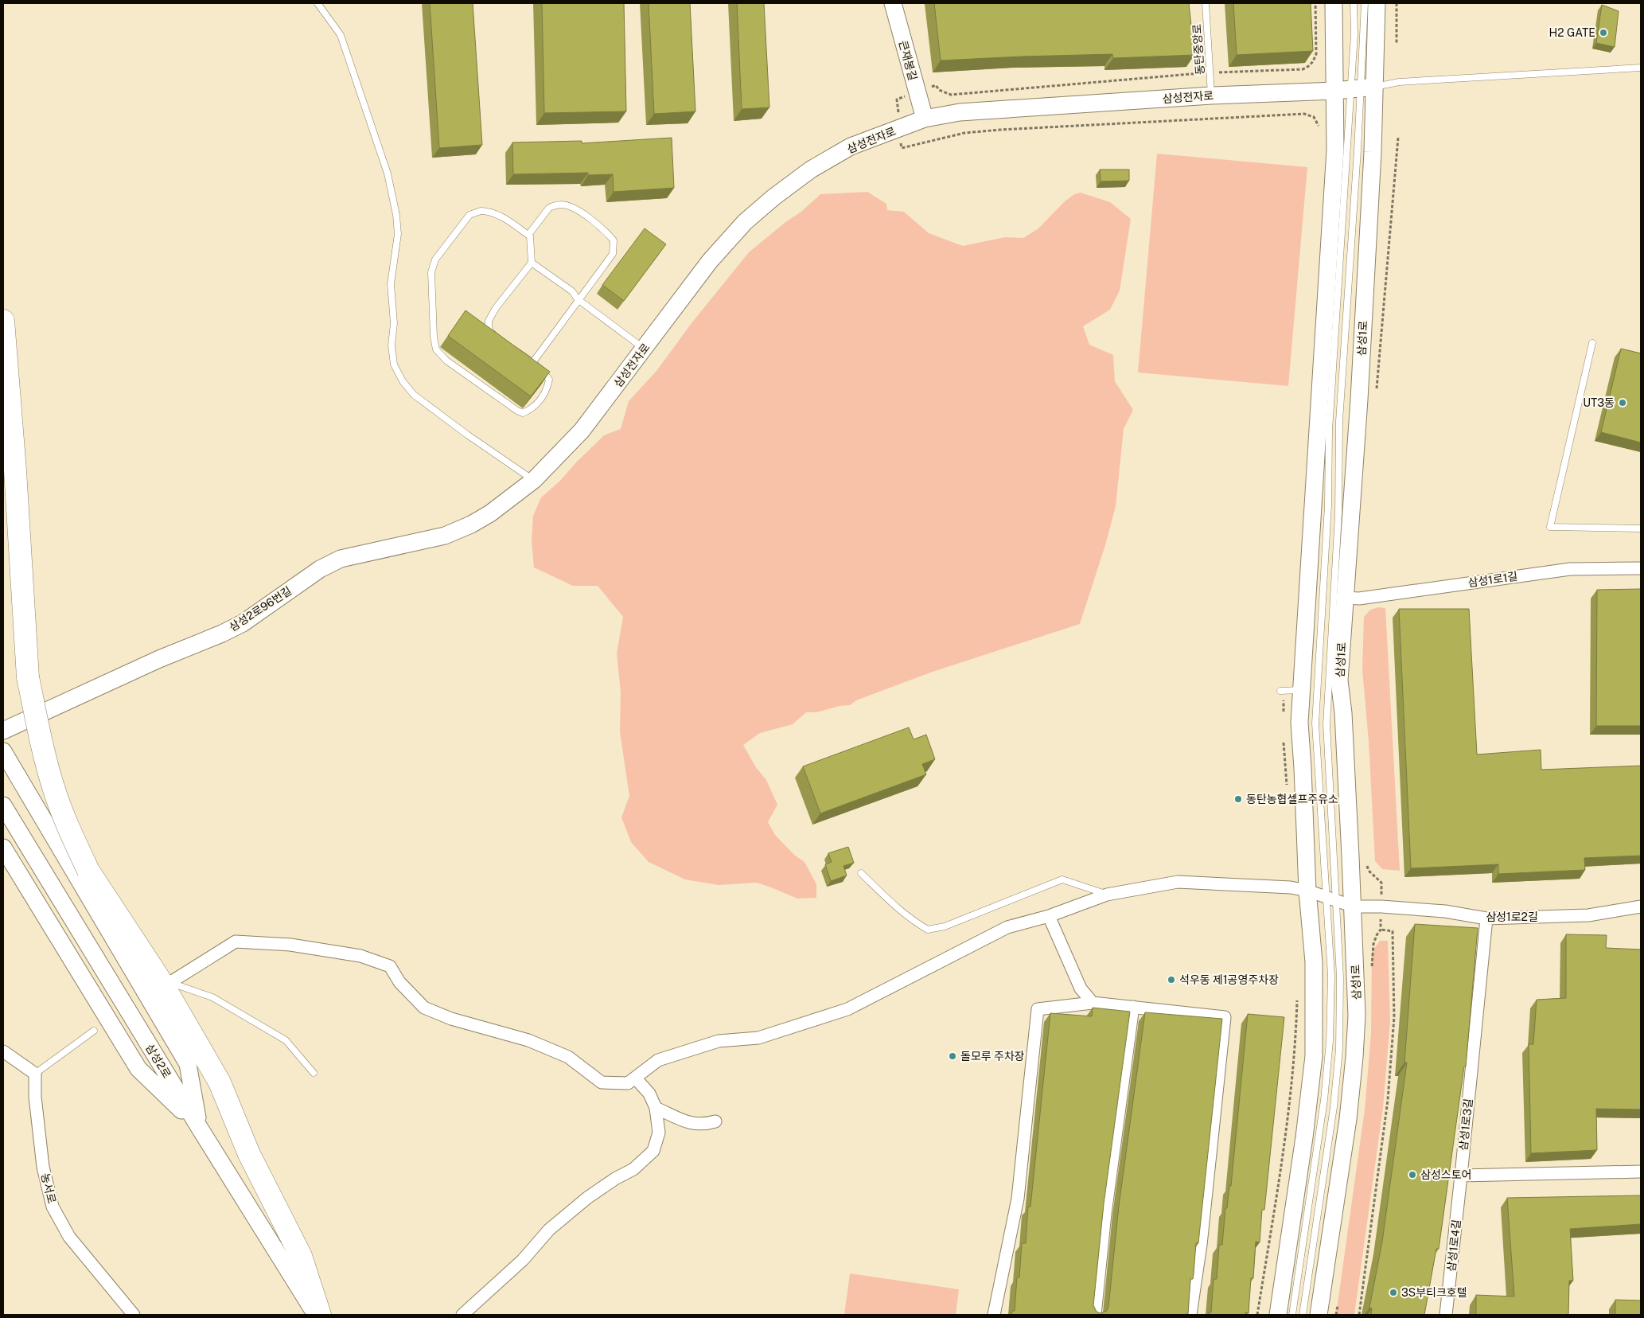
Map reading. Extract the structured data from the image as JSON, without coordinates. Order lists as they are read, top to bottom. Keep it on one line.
{"streets":{"street":["큰재봉길","삼성전자로","삼성1로","삼성1로1길","삼성2로96번길","삼성1로2길","삼성2로","삼성1로3길","농서로","삼성1로4길"],"lane":["동탄중앙로"]},"crossings":[["동탄중앙로","삼성전자로"],["큰재봉길","삼성전자로"],["삼성전자로","삼성1로"],["삼성전자로","삼성2로96번길"],["삼성1로","삼성1로1길"],["삼성1로","삼성1로2길"],["삼성1로2길","삼성1로3길"],["삼성1로3길","삼성1로4길"]],"places":["H2 GATE","UT3동","동탄농협셀프주유소","석우동 제1공영주차장","돌모루 주차장","삼성스토어","3S부티크호텔"]}
